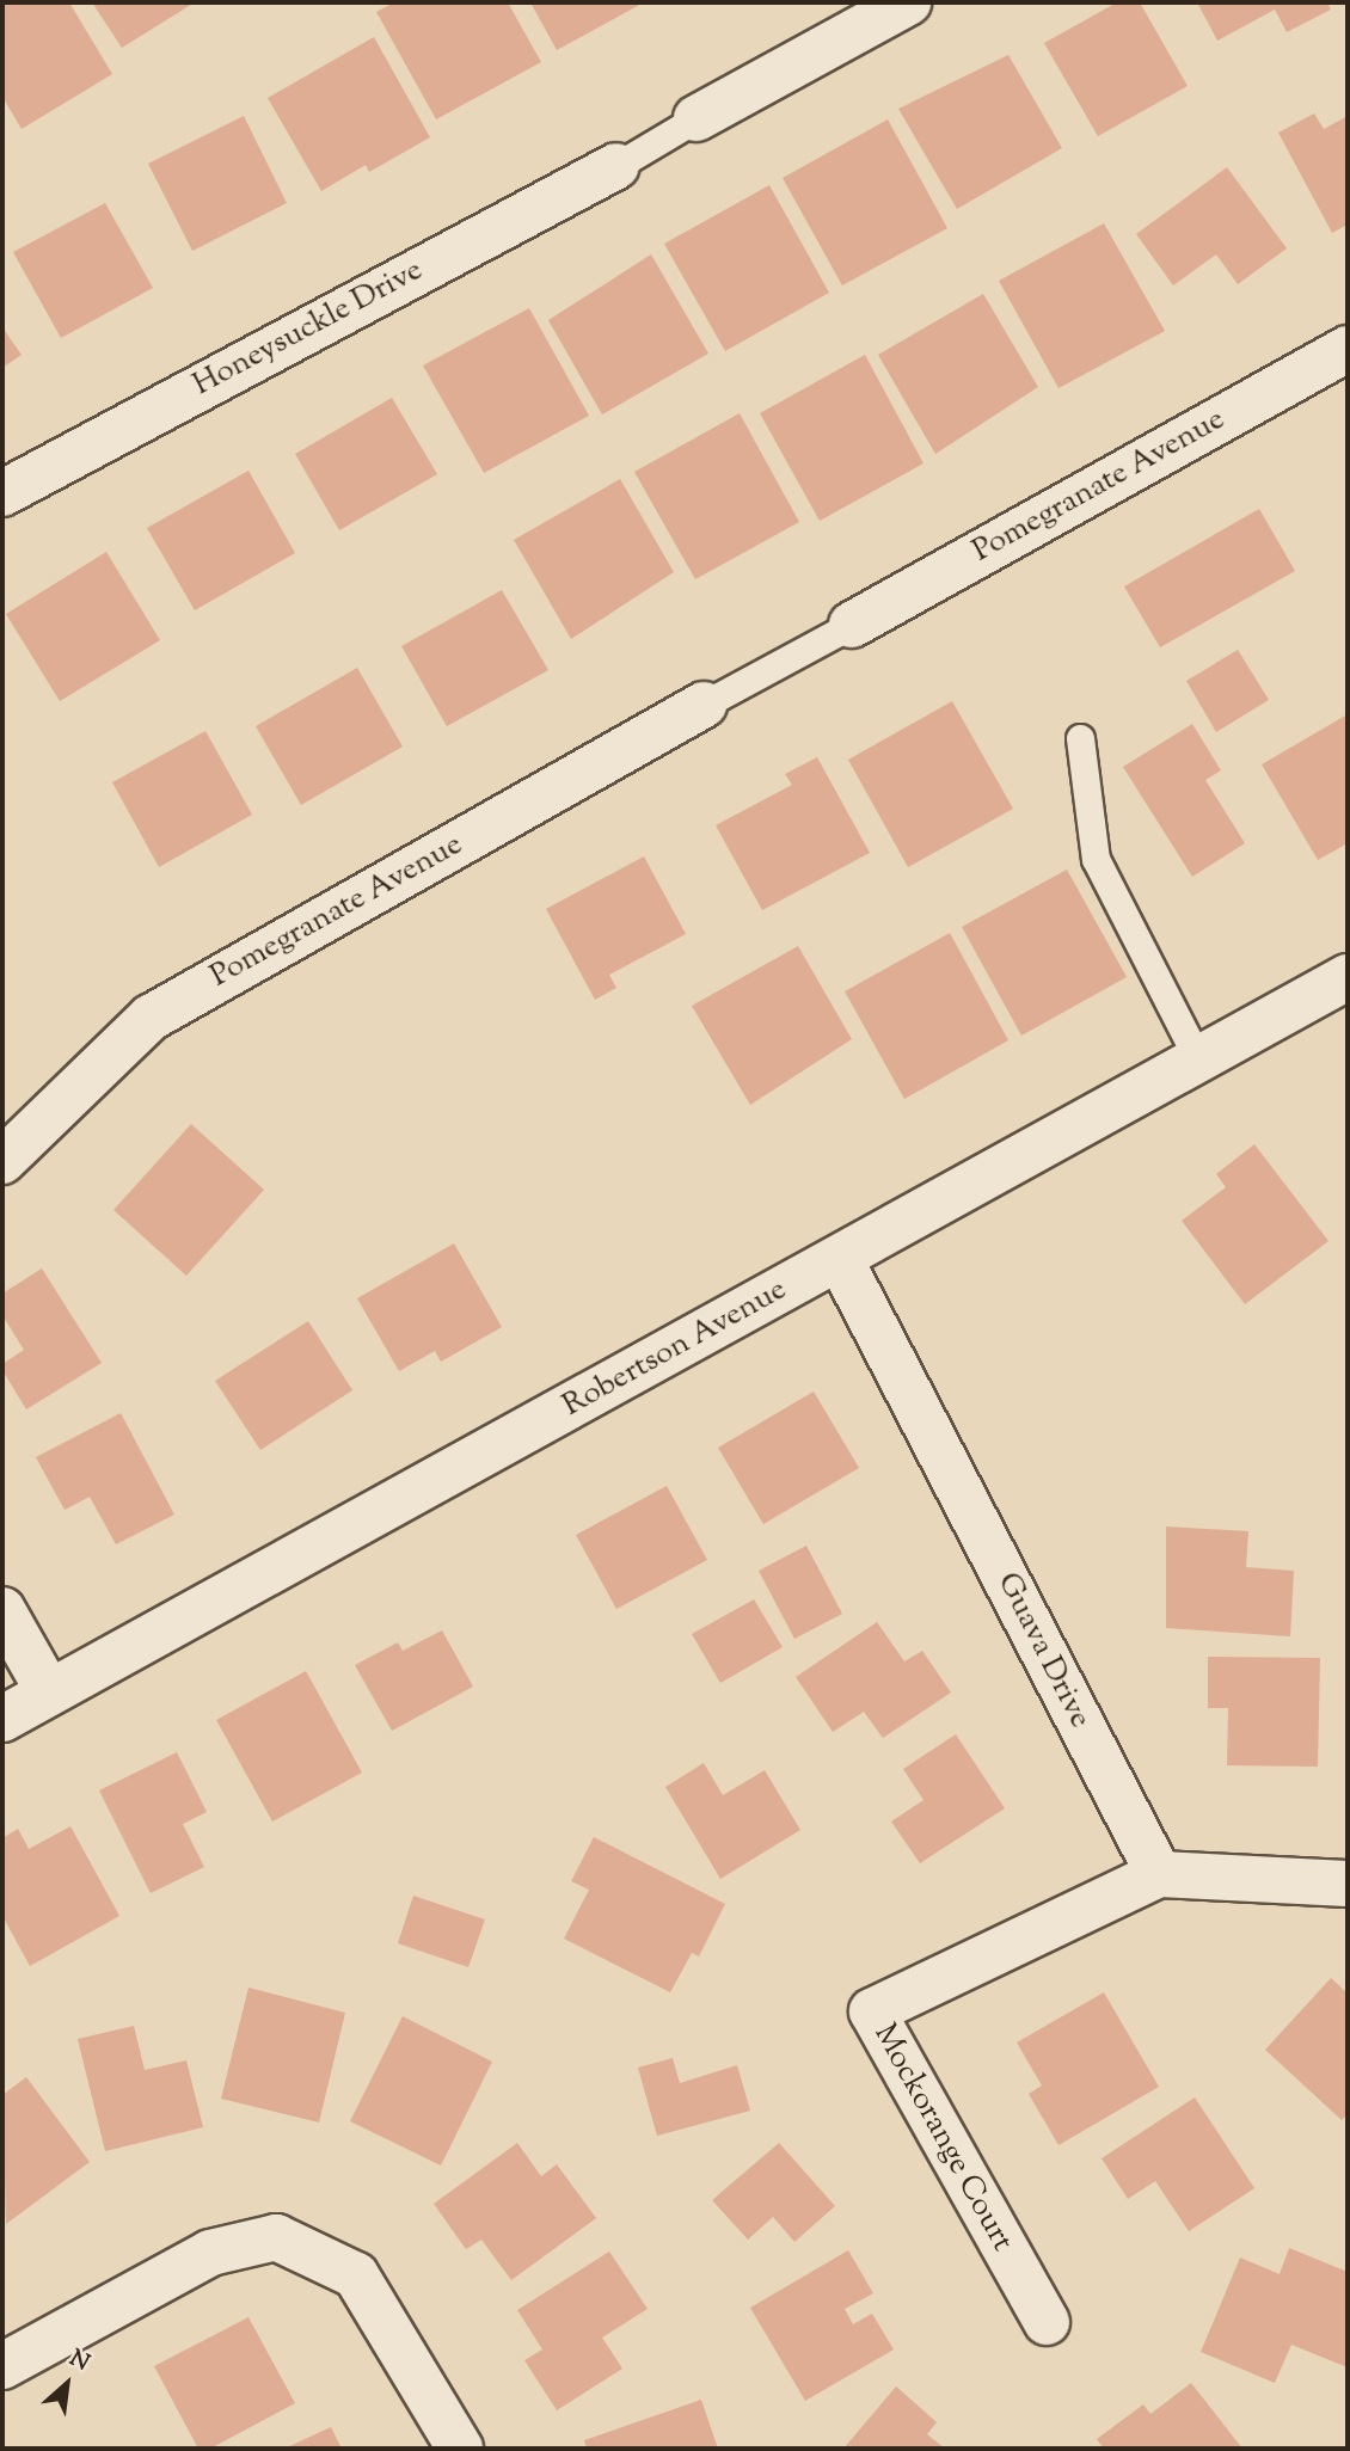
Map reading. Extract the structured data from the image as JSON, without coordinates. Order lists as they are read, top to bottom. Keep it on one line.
{"streets":{"street":["Honeysuckle Drive","Pomegranate Avenue","Robertson Avenue","Guava Drive","Mockorange Court"]},"crossings":[["Robertson Avenue","Guava Drive"],["Guava Drive","Mockorange Court"]],"north":"top right"}
